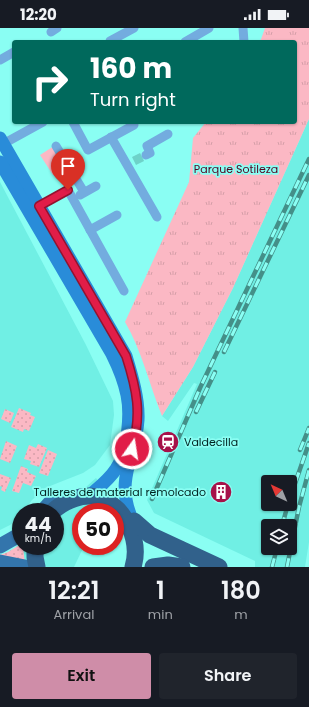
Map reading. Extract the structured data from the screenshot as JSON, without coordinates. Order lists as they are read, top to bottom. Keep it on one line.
{"parks":["Parque Sotileza"],"places":{"station":["Valdecilla"],"building":["Talleres de material remolcado"]},"north":"top left","page":{"status":"12:20","turn":["160 m","Turn right"],"speed":"44 km/h","limit":"50","eta":["12:21","Arrival","1","min","180","m"],"buttons":["Exit","Share"]}}
